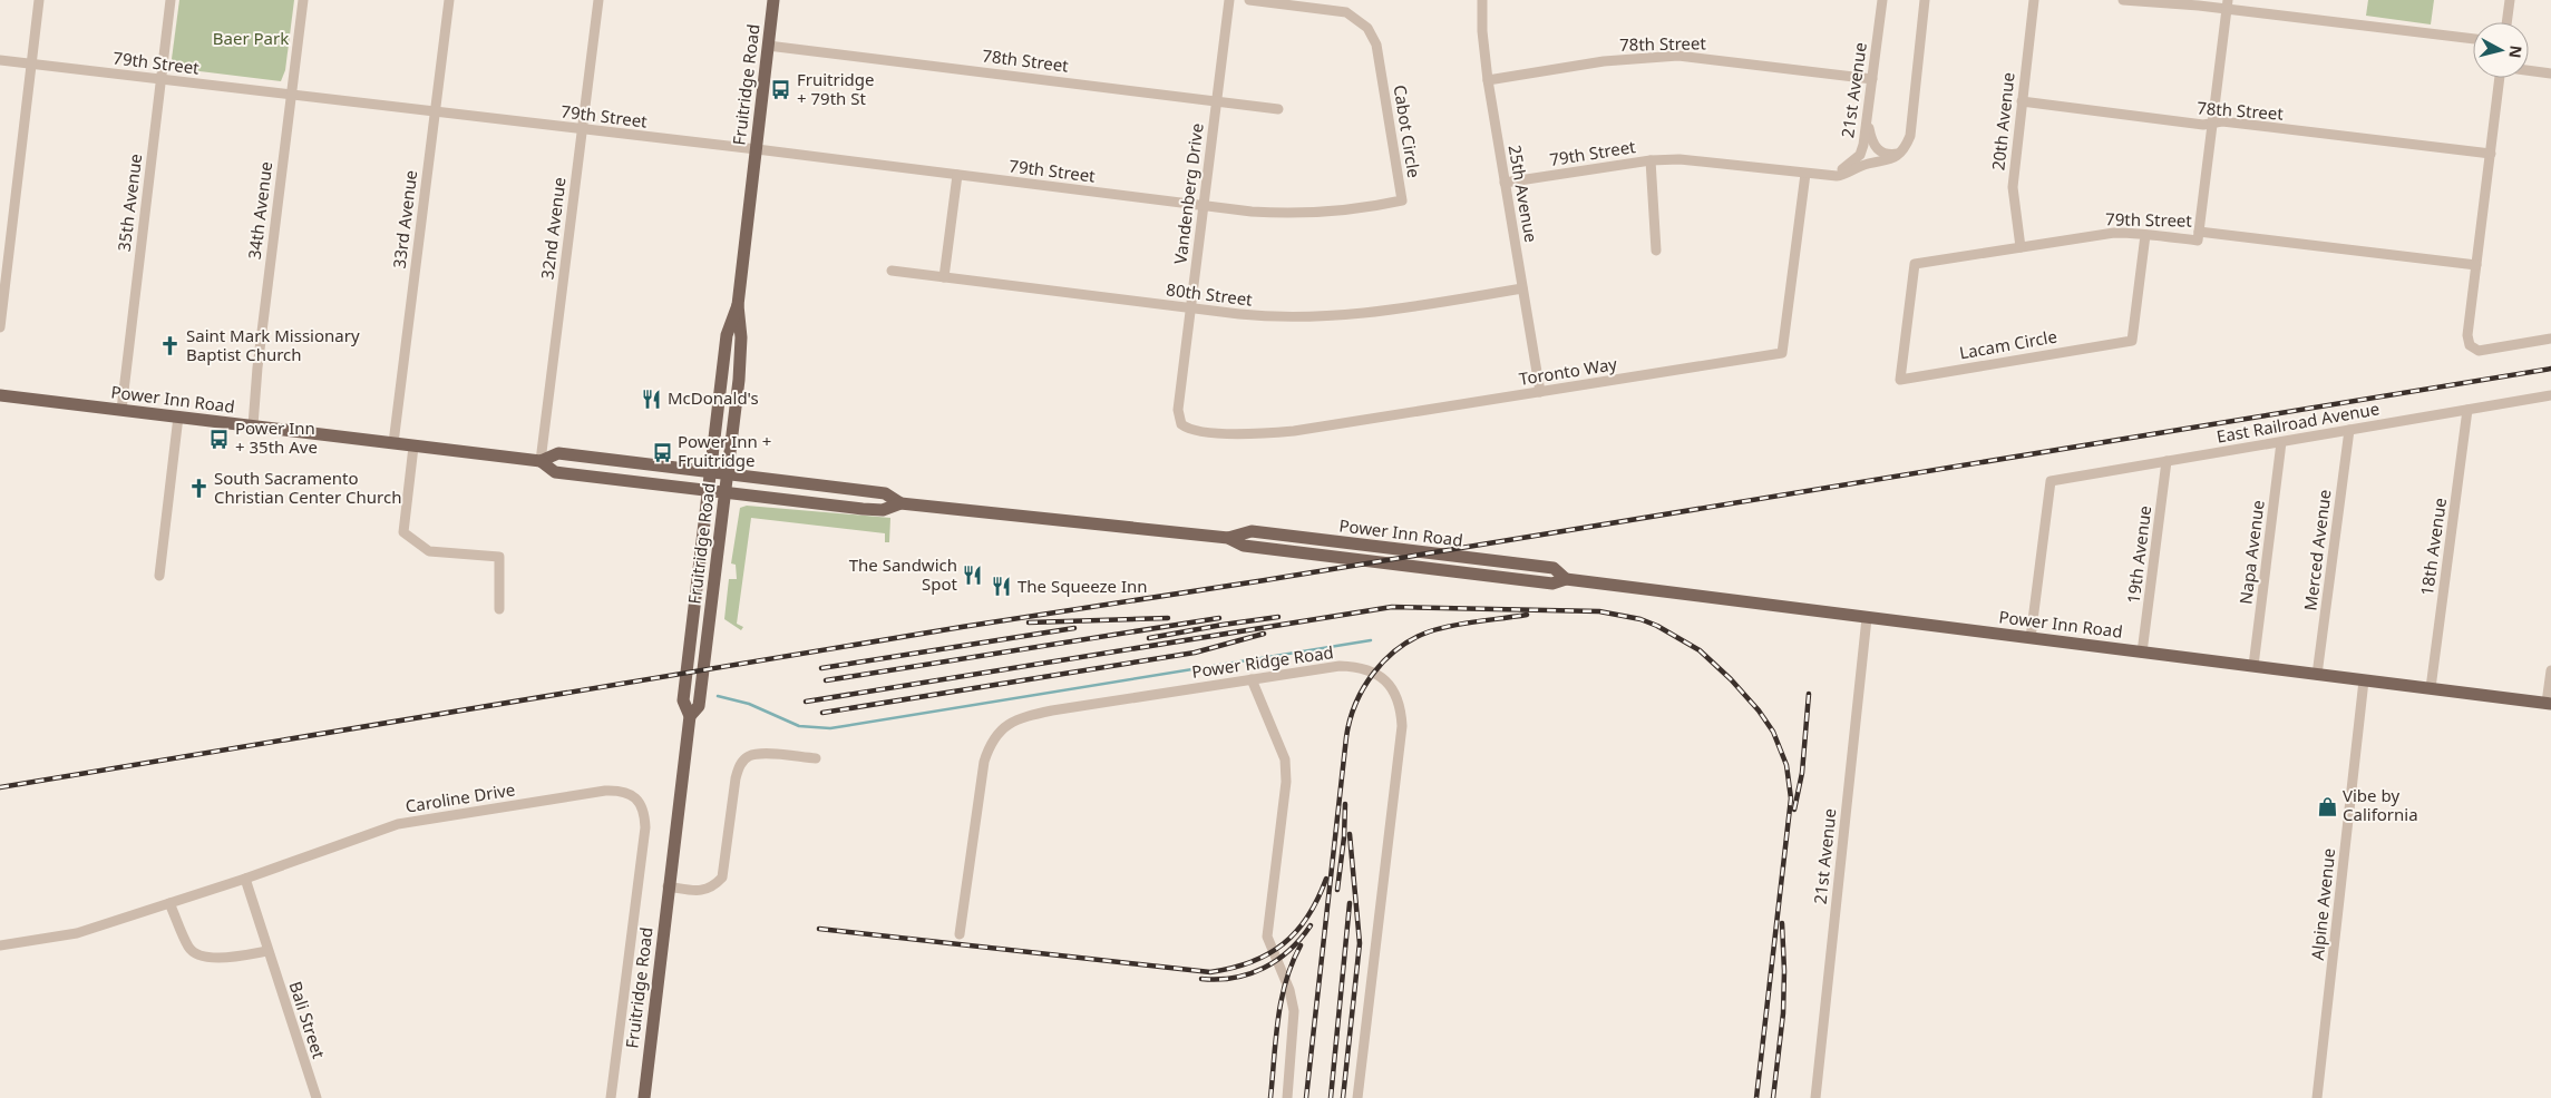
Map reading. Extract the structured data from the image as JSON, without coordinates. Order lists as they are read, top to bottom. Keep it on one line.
{"streets":{"main road":["Fruitridge Road","Power Inn Road"],"street":["78th Street","79th Street","21st Avenue","20th Avenue","Cabot Circle","Vandenberg Drive","25th Avenue","35th Avenue","34th Avenue","33rd Avenue","32nd Avenue","80th Street","Lacam Circle","Toronto Way","East Railroad Avenue","18th Avenue","Merced Avenue","Napa Avenue","19th Avenue","Power Ridge Road","Caroline Drive","Alpine Avenue","Bali Street"]},"crossings":[["78th Street","Fruitridge Road"],["78th Street","21st Avenue"],["78th Street","20th Avenue"],["78th Street","Vandenberg Drive"],["78th Street","25th Avenue"],["79th Street","Fruitridge Road"],["79th Street","20th Avenue"],["79th Street","Cabot Circle"],["79th Street","Vandenberg Drive"],["79th Street","25th Avenue"],["79th Street","35th Avenue"],["79th Street","34th Avenue"],["79th Street","33rd Avenue"],["79th Street","32nd Avenue"],["79th Street","Lacam Circle"],["79th Street","Toronto Way"],["Fruitridge Road","Power Inn Road"],["21st Avenue","Power Inn Road"],["Cabot Circle","Vandenberg Drive"],["Vandenberg Drive","80th Street"],["Vandenberg Drive","Toronto Way"],["25th Avenue","80th Street"],["25th Avenue","Toronto Way"],["35th Avenue","Power Inn Road"],["34th Avenue","Power Inn Road"],["33rd Avenue","Power Inn Road"],["32nd Avenue","Power Inn Road"],["Power Inn Road","East Railroad Avenue"],["Power Inn Road","18th Avenue"],["Power Inn Road","Merced Avenue"],["Power Inn Road","Napa Avenue"],["Power Inn Road","19th Avenue"],["Power Inn Road","Alpine Avenue"],["East Railroad Avenue","18th Avenue"],["East Railroad Avenue","Merced Avenue"],["East Railroad Avenue","Napa Avenue"],["East Railroad Avenue","19th Avenue"],["Caroline Drive","Bali Street"]],"parks":["Baer Park"],"places":{"bus stop":["Fruitridge + 79th St","Power Inn + 35th Ave","Power Inn + Fruitridge"],"church":["Saint Mark Missionary Baptist Church","South Sacramento Christian Center Church"],"restaurant":["McDonald's","The Sandwich Spot","The Squeeze Inn"],"shop":["Vibe by California"]},"north":"right"}
